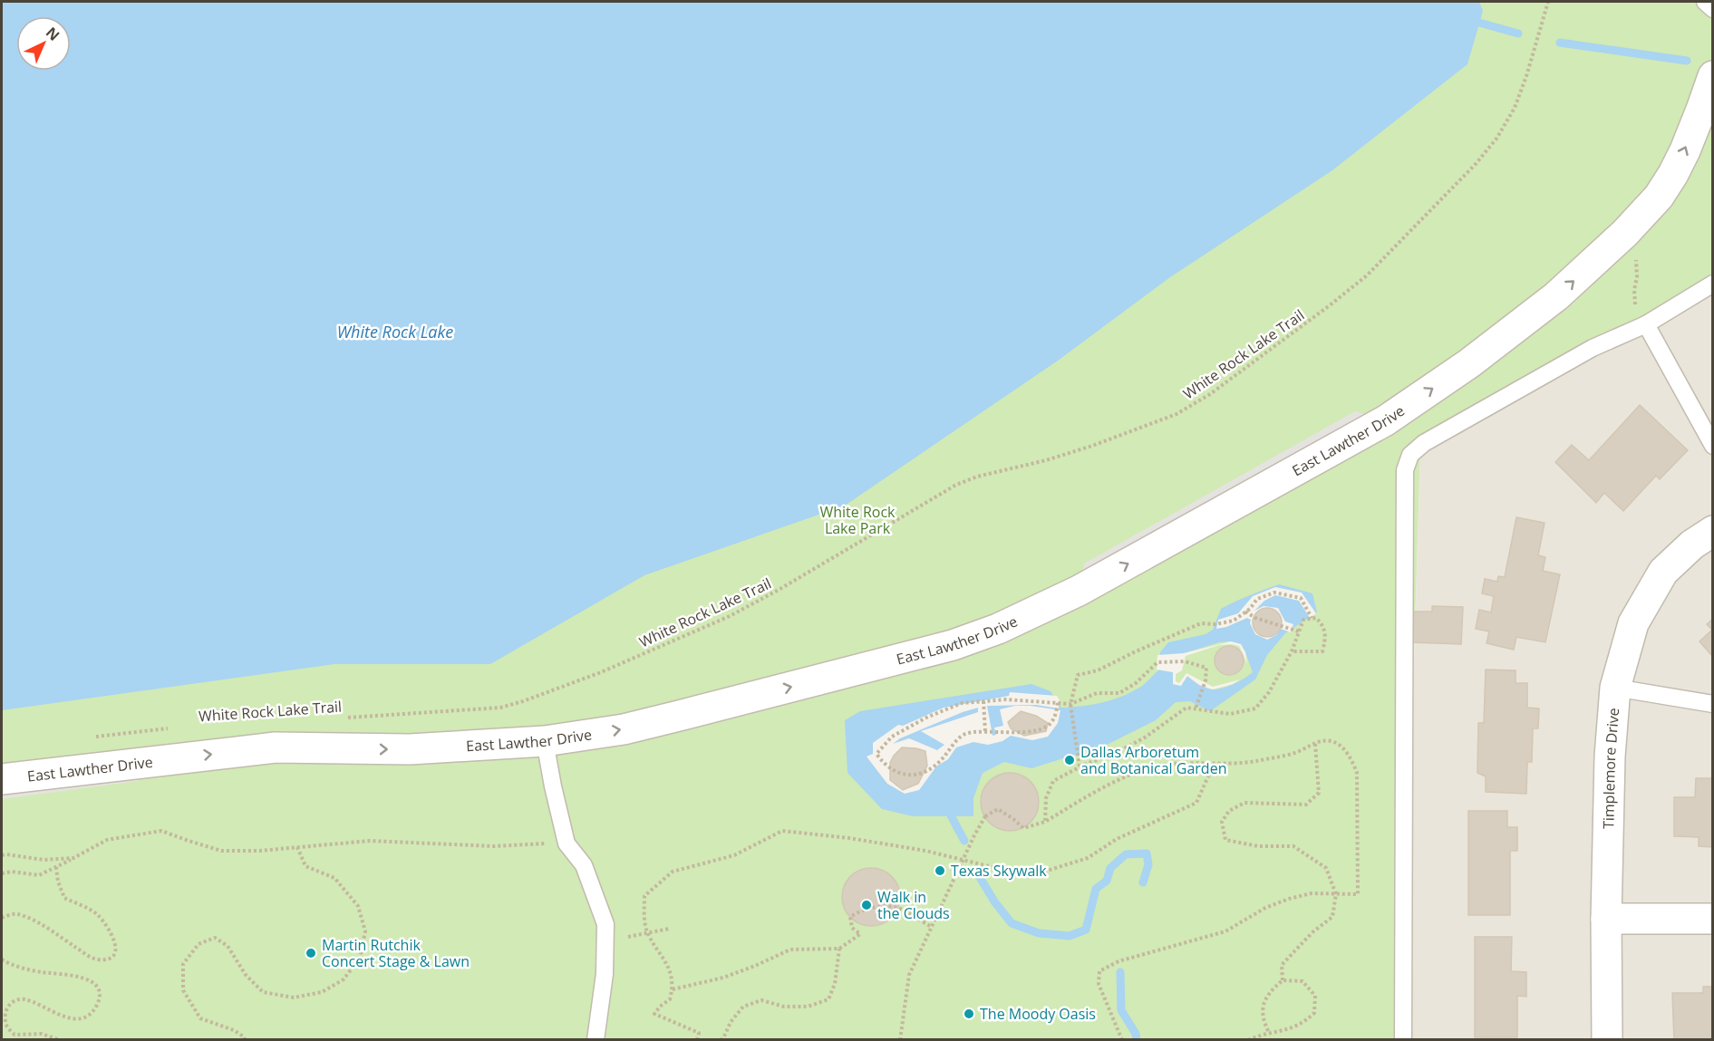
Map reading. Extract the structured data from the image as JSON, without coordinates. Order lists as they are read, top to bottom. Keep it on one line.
{"streets":{"street":["East Lawther Drive","Timplemore Drive"],"path":["White Rock Lake Trail"]},"one_way":["East Lawther Drive"],"water":["White Rock Lake"],"parks":["White Rock Lake Park"],"places":["Dallas Arboretum and Botanical Garden","Texas Skywalk","Walk in the Clouds","Martin Rutchik Concert Stage & Lawn","The Moody Oasis"],"north":"top right"}
